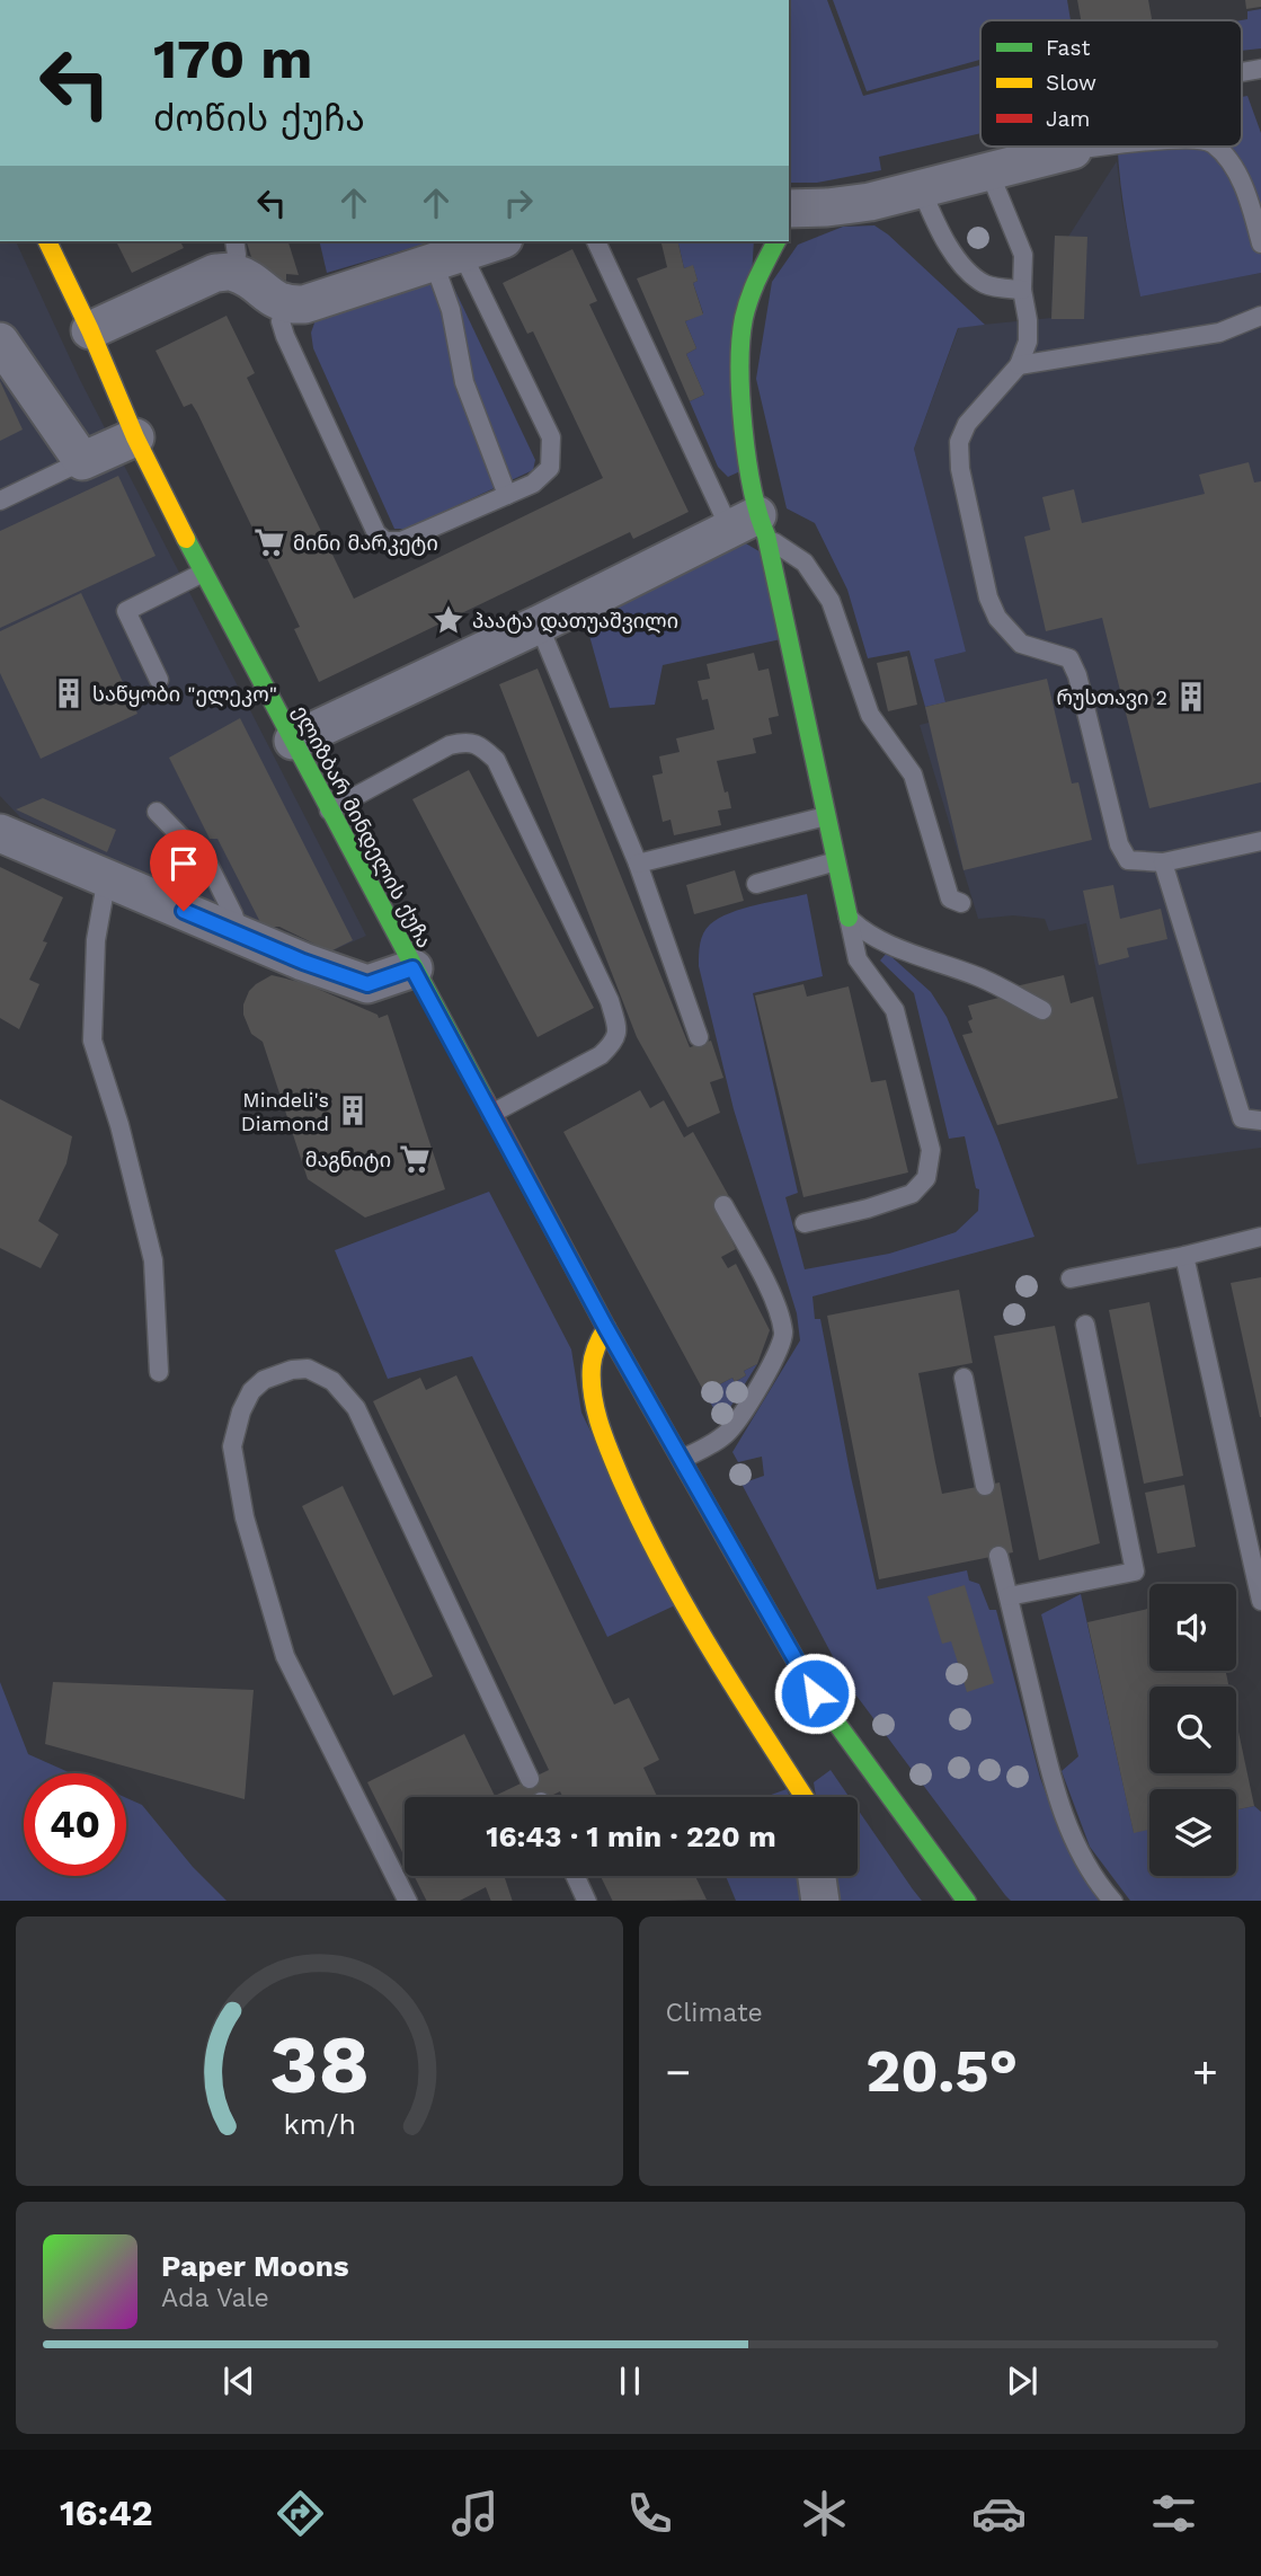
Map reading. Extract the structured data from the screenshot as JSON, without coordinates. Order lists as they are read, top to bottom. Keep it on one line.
{"streets":{"street":["ელიზბარ მინდელის ქუჩა"]},"places":{"supermarket":["მინი მარკეტი","მაგნიტი"],"place":["პაატა დათუაშვილი"],"building":["საწყობი \"ელეკო\"","რუსთავი 2","Mindeli's Diamond"]},"legend":["Fast","Slow","Jam"],"page":{"turn":["170 m","ძოწის ქუჩა"],"limit":"40","trip":"16:43 · 1 min · 220 m","tile":"Climate","heat":["−","20.5°","+"],"song":["Paper Moons","Ada Vale"],"tabs":"16:42","gauge":["38","km/h"]}}
